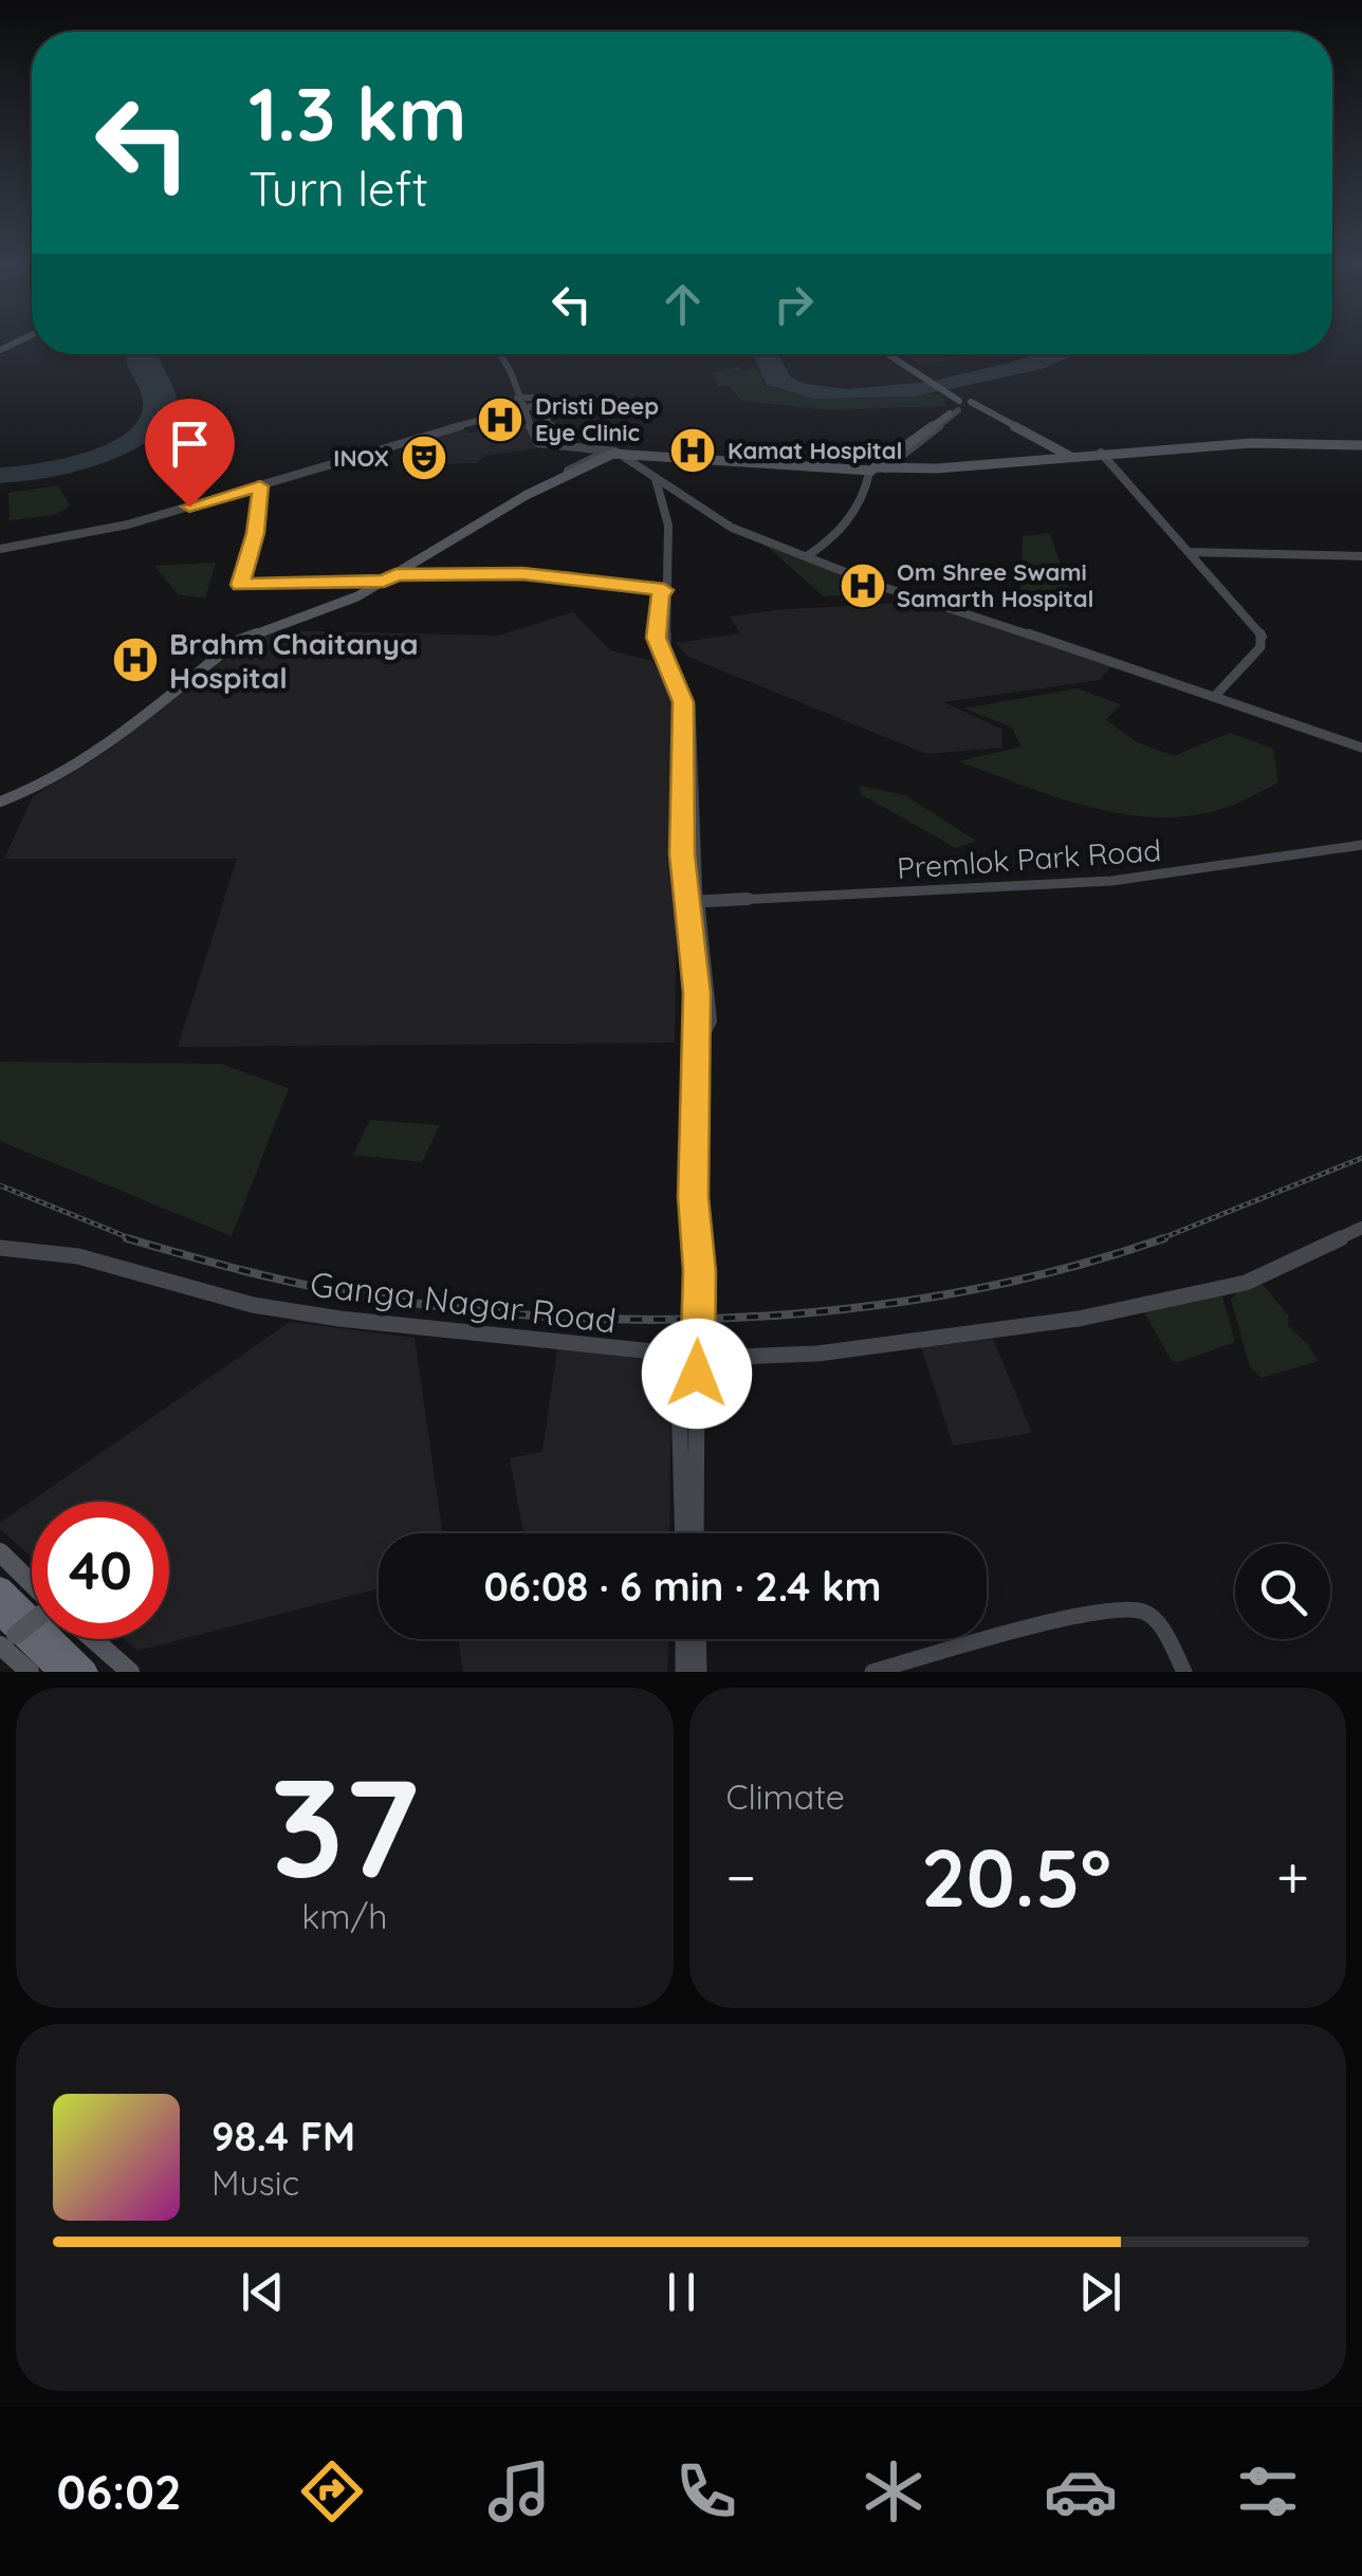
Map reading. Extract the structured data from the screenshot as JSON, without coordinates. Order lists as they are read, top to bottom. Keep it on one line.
{"streets":{"street":["Premlok Park Road","Ganga Nagar Road"]},"places":{"hospital":["Dristi Deep Eye Clinic","Kamat Hospital","Om Shree Swami Samarth Hospital","Brahm Chaitanya Hospital"],"theatre":["INOX"]},"page":{"turn":["1.3 km","Turn left"],"limit":"40","trip":"06:08 · 6 min · 2.4 km","tile":[["37","km/h"],"Climate"],"heat":["−","20.5°","+"],"song":["98.4 FM","Music"],"tabs":"06:02"}}
